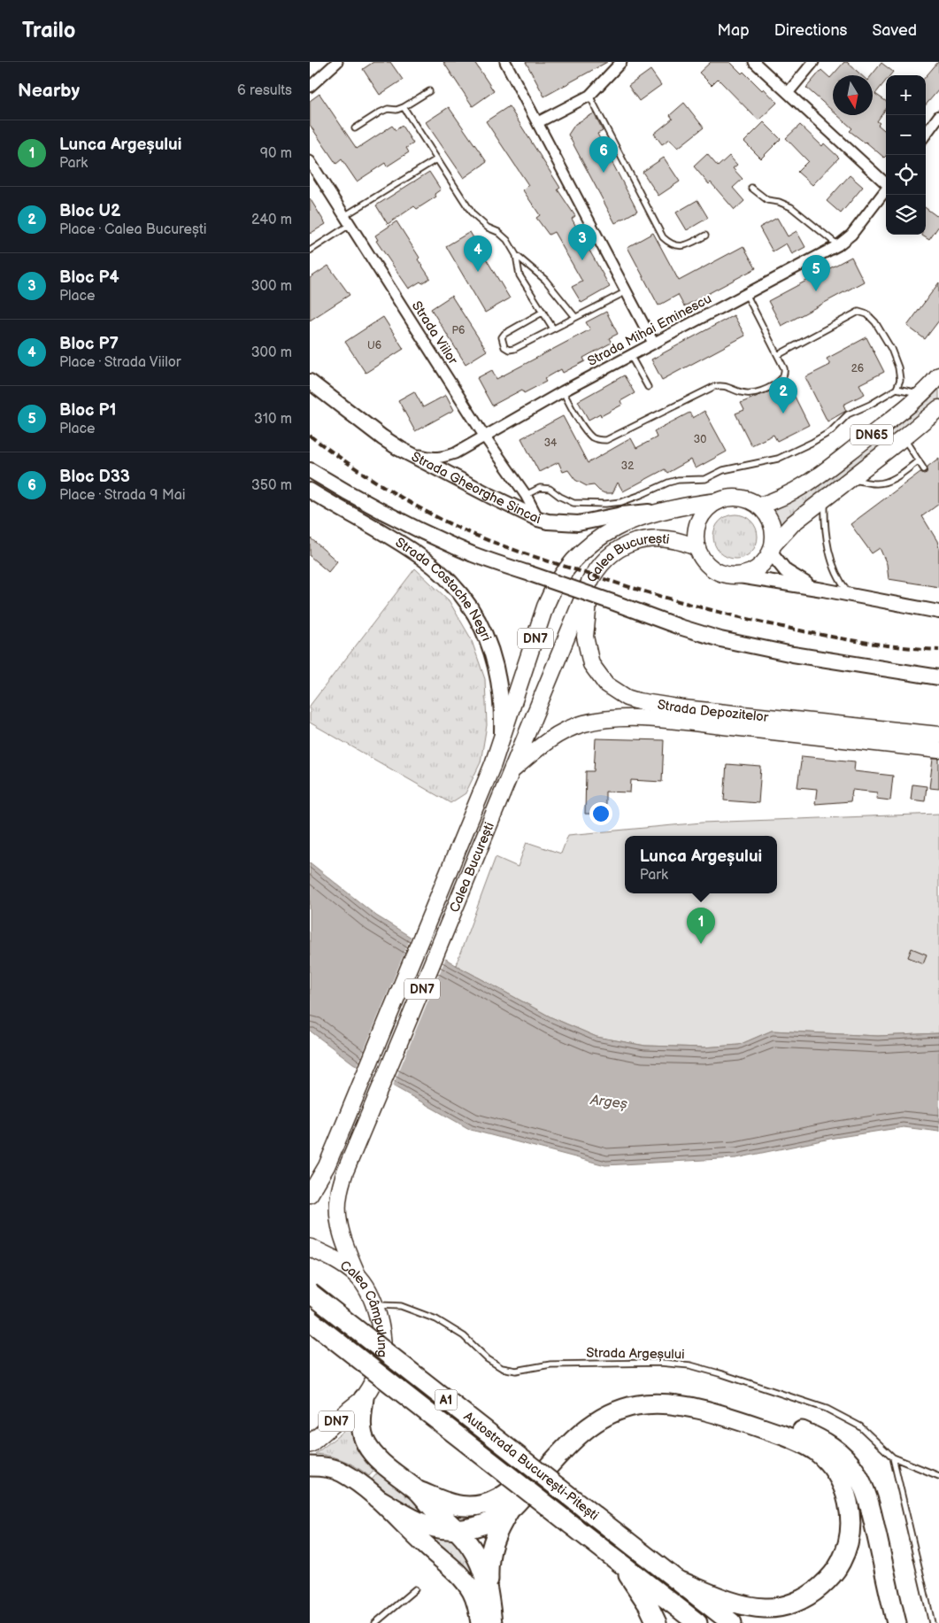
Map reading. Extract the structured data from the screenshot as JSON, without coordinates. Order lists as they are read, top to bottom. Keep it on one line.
{"streets":{"highway":["DN7","Calea Câmpulung","A1","Autostrada București-Pitești"],"main road":["DN65","Strada Gheorghe Șincai","Calea București","Strada Costache Negri","Strada Depozitelor"],"street":["Strada Mihai Eminescu","Strada Viilor"],"lane":["Strada Argeșului"]},"crossings":[["Strada Mihai Eminescu","Strada Viilor"],["Strada Mihai Eminescu","Strada Gheorghe Șincai"],["Strada Viilor","Strada Gheorghe Șincai"],["DN65","Calea București"],["DN65","DN7"],["Strada Gheorghe Șincai","Calea București"],["Calea București","Strada Costache Negri"],["Calea București","DN7"],["Calea București","Strada Depozitelor"],["Calea București","Calea Câmpulung"],["Calea Câmpulung","Strada Argeșului"]],"water":["Argeș"],"house_numbers":["P6","U6","26","30","34","32"],"north":"bottom","page":{"header":"Trailo","nav":["Map","Directions","Saved"],"heading":["Nearby","6 results"],"map_buttons":["+","−"],"list":[{"mark":"1","name":"Lunca Argeșului","note":"Park","value":"90 m"},{"mark":"2","name":"Bloc U2","note":"Place · Calea București","value":"240 m"},{"mark":"3","name":"Bloc P4","note":"Place","value":"300 m"},{"mark":"4","name":"Bloc P7","note":"Place · Strada Viilor","value":"300 m"},{"mark":"5","name":"Bloc P1","note":"Place","value":"310 m"},{"mark":"6","name":"Bloc D33","note":"Place · Strada 9 Mai","value":"350 m"}],"pins":["6","3","4","5","2","1"],"popup":["Lunca Argeșului","Park"]}}
